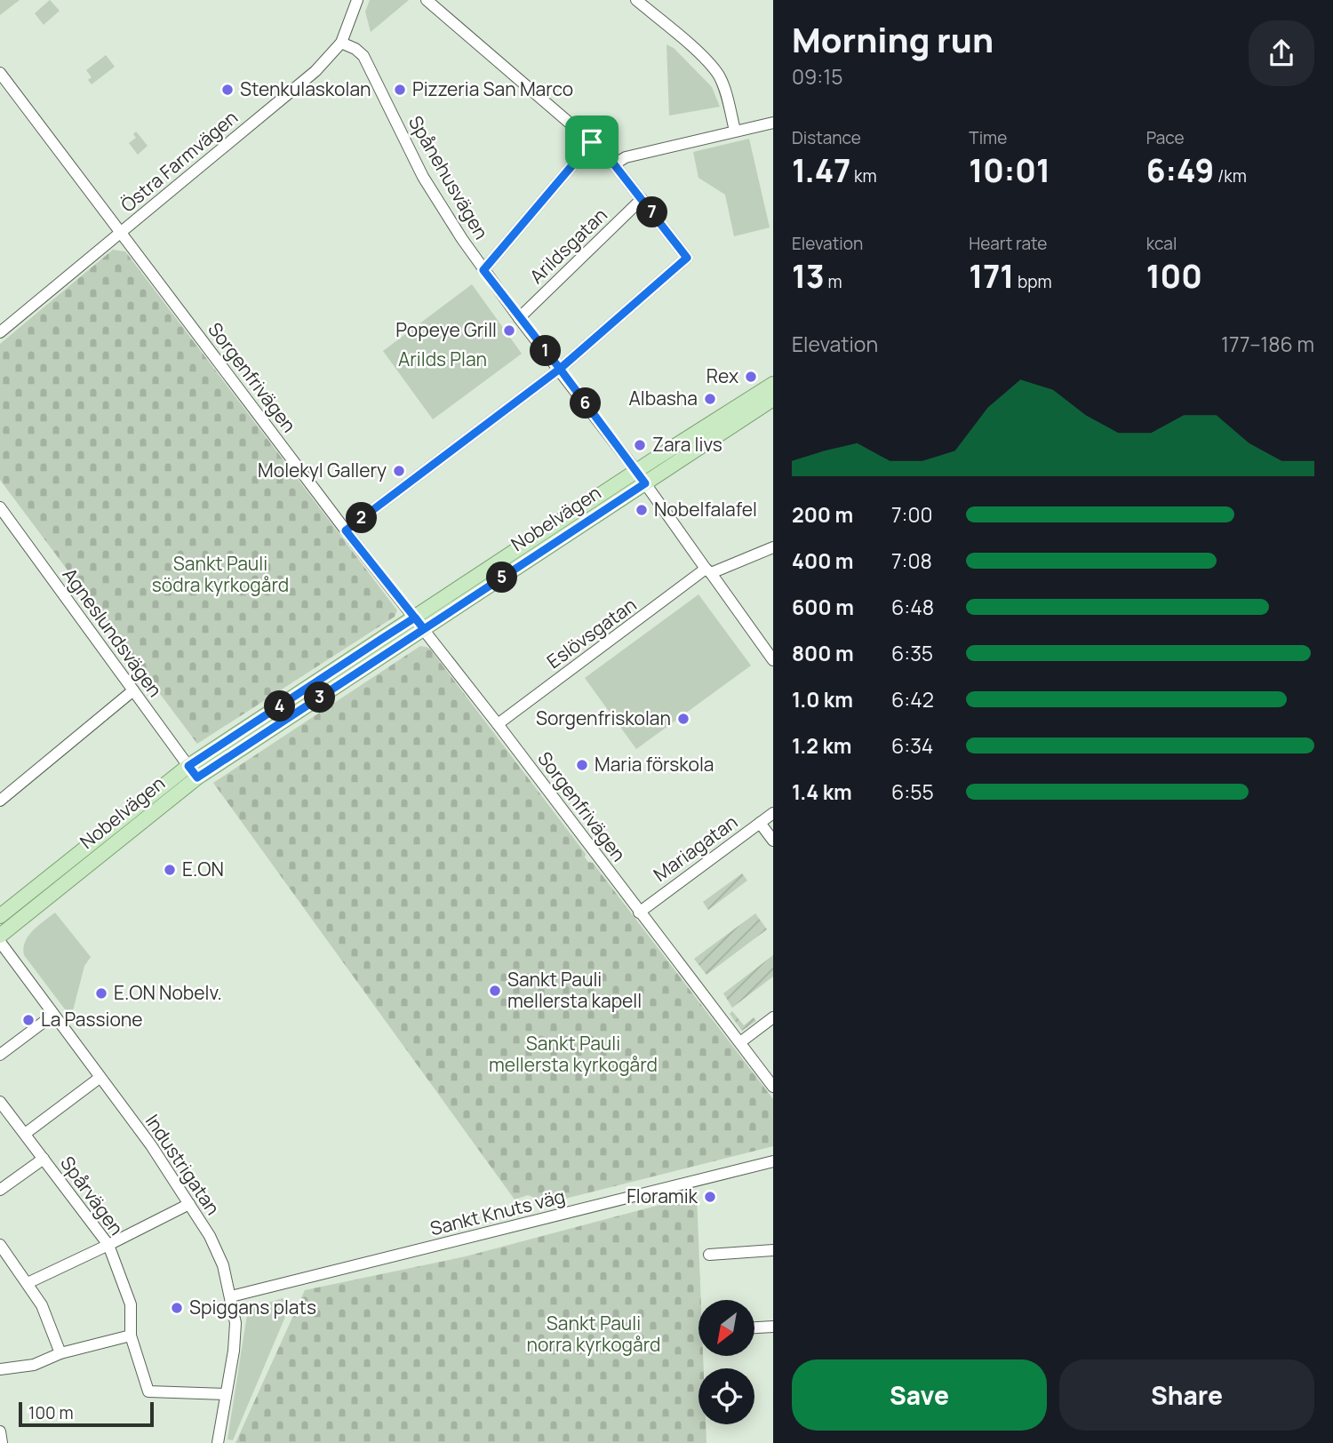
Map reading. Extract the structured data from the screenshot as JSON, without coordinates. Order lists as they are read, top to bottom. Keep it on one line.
{"streets":{"main road":["Nobelvägen"],"street":["Östra Farmvägen","Spånehusvägen","Arildsgatan","Sorgenfrivägen","Agneslundsvägen","Eslövsgatan","Mariagatan","Industrigatan","Spårvägen","Sankt Knuts väg"]},"crossings":[["Östra Farmvägen","Spånehusvägen"],["Östra Farmvägen","Sorgenfrivägen"],["Spånehusvägen","Arildsgatan"],["Spånehusvägen","Nobelvägen"],["Spånehusvägen","Eslövsgatan"],["Sorgenfrivägen","Nobelvägen"],["Sorgenfrivägen","Eslövsgatan"],["Sorgenfrivägen","Mariagatan"],["Nobelvägen","Agneslundsvägen"],["Industrigatan","Spårvägen"],["Industrigatan","Sankt Knuts väg"]],"parks":["Arilds Plan","Sankt Pauli södra kyrkogård","Sankt Pauli mellersta kyrkogård","Sankt Pauli norra kyrkogård"],"places":["Stenkulaskolan","Pizzeria San Marco","Popeye Grill","Rex","Albasha","Zara livs","Molekyl Gallery","Nobelfalafel","Sorgenfriskolan","Maria förskola","E.ON","Sankt Pauli mellersta kapell","E.ON Nobelv.","La Passione","Floramik","Spiggans plats"],"scale_bar":"100 m","north":"bottom left","page":{"heading":["Morning run","09:15"],"stats":[["Distance","1.47 km"],["Time","10:01"],["Pace","6:49 /km"],["Elevation","13 m"],["Heart rate","171 bpm"],["kcal","100"]],"pins":["7","1","6","2","5","3","4"],"chart":["Elevation","177–186 m"],"list":[{"name":"200 m","note":"7:00"},{"name":"400 m","note":"7:08"},{"name":"600 m","note":"6:48"},{"name":"800 m","note":"6:35"},{"name":"1.0 km","note":"6:42"},{"name":"1.2 km","note":"6:34"},{"name":"1.4 km","note":"6:55"}],"buttons":["Save","Share"],"scale":"100 m"}}
